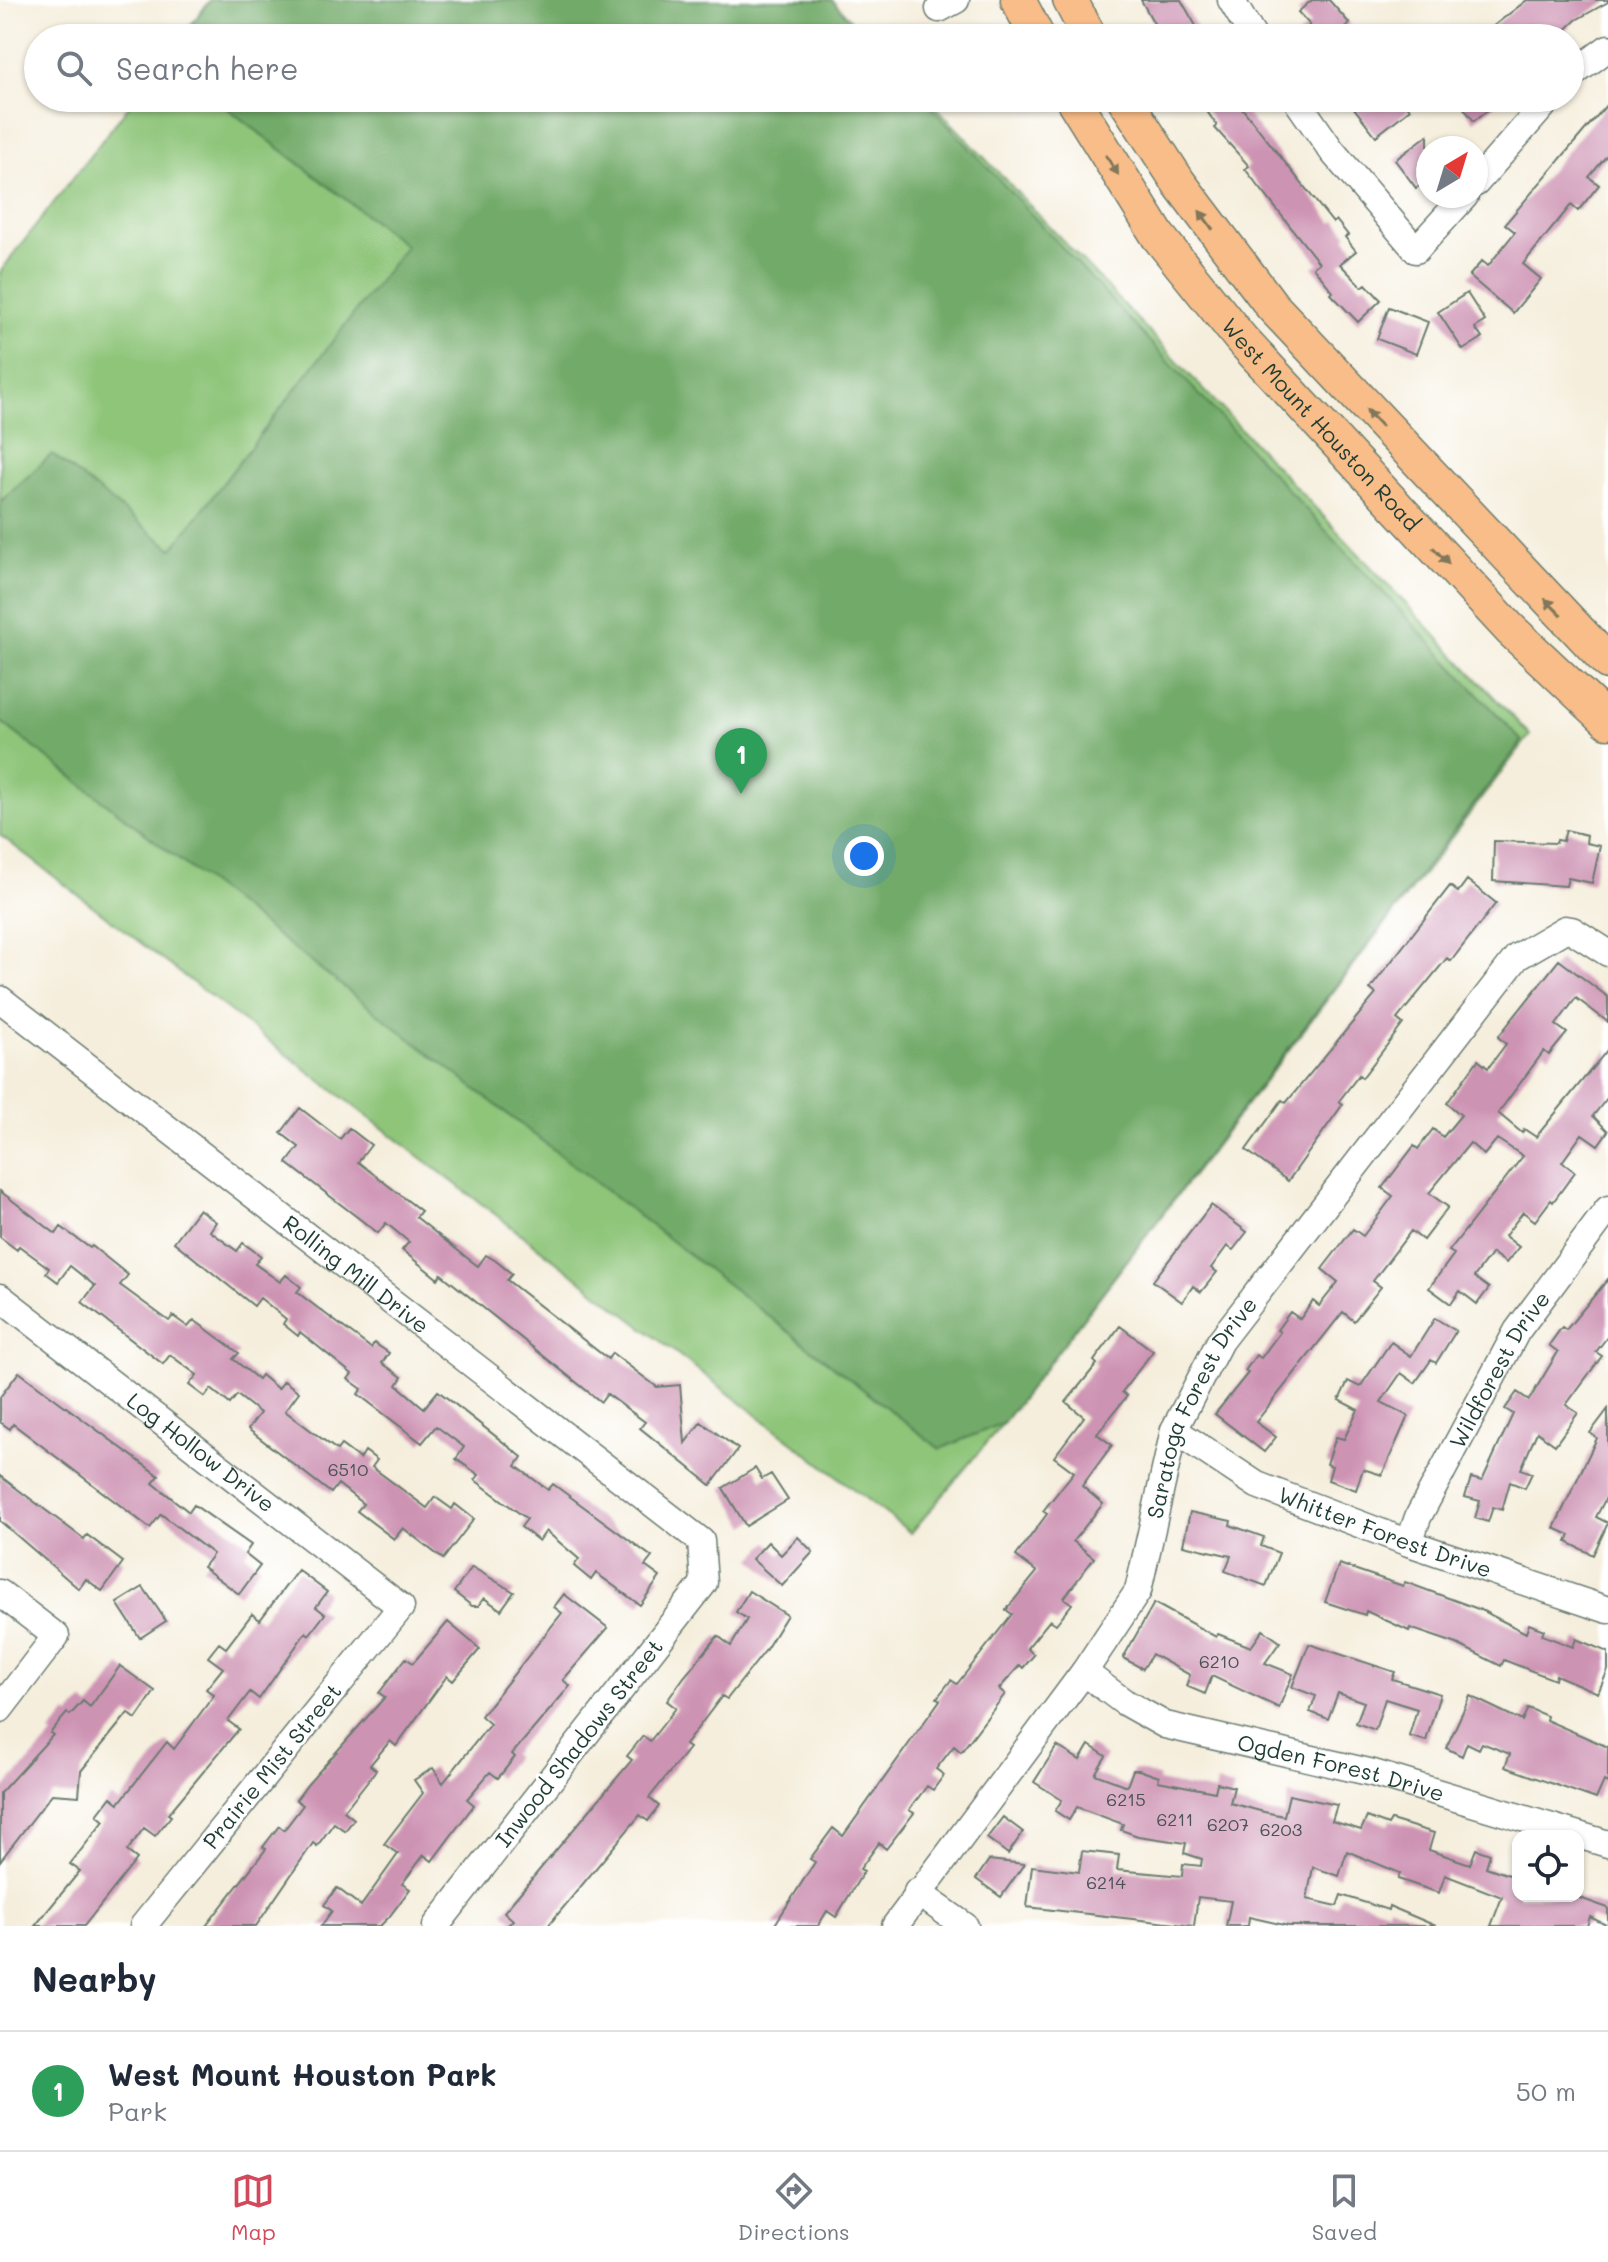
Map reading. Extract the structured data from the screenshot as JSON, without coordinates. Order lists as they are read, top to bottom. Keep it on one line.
{"streets":{"main road":["West Mount Houston Road"],"street":["Rolling Mill Drive","Wildforest Drive","Saratoga Forest Drive","Log Hollow Drive","Whitter Forest Drive","Inwood Shadows Street","Prairie Mist Street","Ogden Forest Drive"]},"crossings":[["Rolling Mill Drive","Inwood Shadows Street"],["Wildforest Drive","Whitter Forest Drive"],["Saratoga Forest Drive","Whitter Forest Drive"],["Saratoga Forest Drive","Ogden Forest Drive"],["Log Hollow Drive","Prairie Mist Street"]],"house_numbers":["6510","6210","6215","6211","6207","6203","6214"],"north":"top right","page":{"search":"Search here","pins":"1","heading":"Nearby","list":[{"mark":"1","name":"West Mount Houston Park","note":"Park","value":"50 m"}],"nav":["Map","Directions","Saved"]}}
